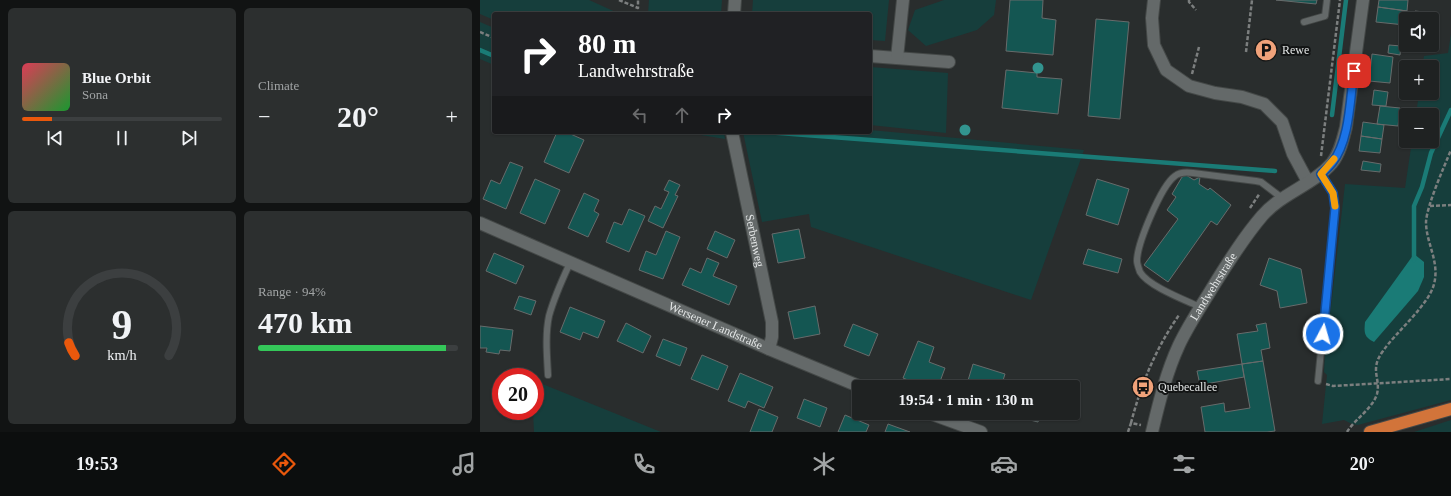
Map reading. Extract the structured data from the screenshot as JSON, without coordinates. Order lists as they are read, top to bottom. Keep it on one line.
{"streets":{"street":["Serbenweg","Landwehrstraße","Wersener Landstraße"]},"crossings":[["Serbenweg","Wersener Landstraße"]],"places":{"parking":["Rewe"],"bus stop":["Quebecallee"]},"page":{"tile":["Climate",["Range · 94%","470 km"]],"map_buttons":["+","−"],"turn":["80 m","Landwehrstraße"],"song":["Blue Orbit","Sona"],"heat":["−","20°","+"],"limit":"20","trip":"19:54 · 1 min · 130 m","tabs":["19:53","20°"],"gauge":["9","km/h"]}}
